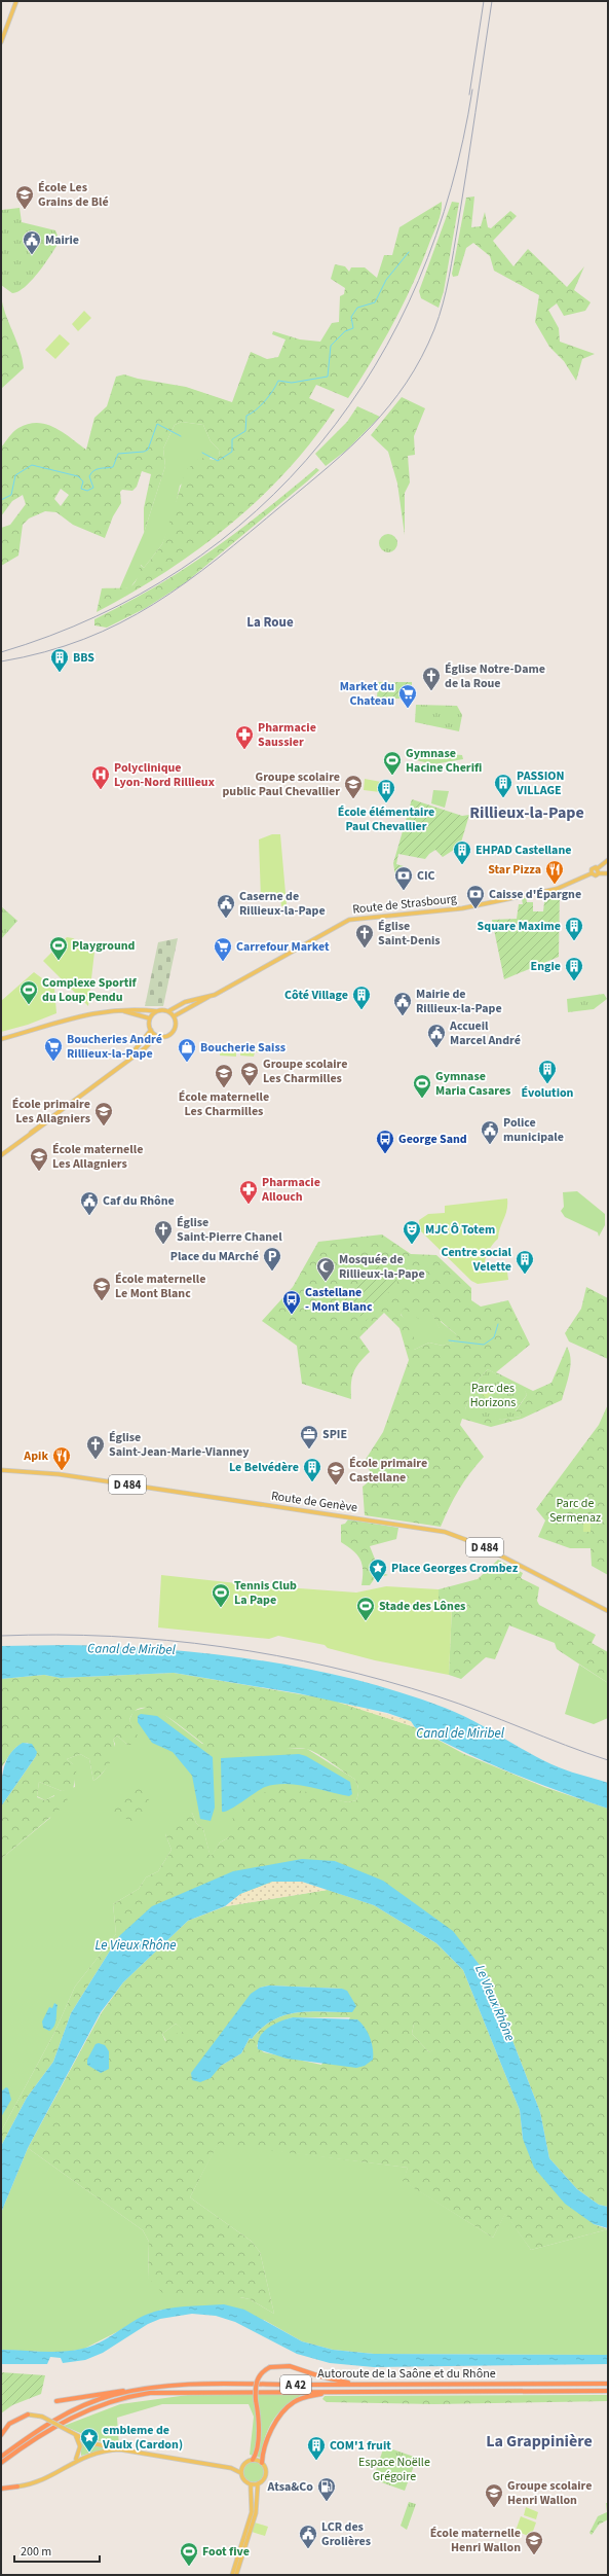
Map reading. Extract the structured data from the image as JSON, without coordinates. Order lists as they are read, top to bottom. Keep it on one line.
{"streets":{"highway":["Autoroute de la Saône et du Rhône","A 42"],"main road":["Route de Strasbourg","D 484","Route de Genève"]},"districts":["La Roue","Rillieux-la-Pape","La Grappinière"],"water":["Canal de Miribel","Le Vieux Rhône"],"parks":["Parc des Horizons","Parc de Sermenaz","Espace Noëlle Grégoire"],"places":{"school or university":["École Les Grains de Blé","Groupe scolaire public Paul Chevallier","Groupe scolaire Les Charmilles","École maternelle Les Charmilles","École primaire Les Allagniers","École maternelle Les Allagniers","École maternelle Le Mont Blanc","École primaire Castellane","Groupe scolaire Henri Wallon","École maternelle Henri Wallon"],"public building":["Mairie","Caserne de Rillieux-la-Pape","Mairie de Rillieux-la-Pape","Accueil Marcel André","Police municipale","Caf du Rhône","LCR des Grolières"],"building":["BBS","PASSION VILLAGE","École élémentaire Paul Chevallier","EHPAD Castellane","Square Maxime","Engie","Côté Village","Évolution","Centre social Velette","Le Belvédère","COM'1 fruit"],"church":["Église Notre-Dame de la Roue","Église Saint-Denis","Église Saint-Pierre Chanel","Église Saint-Jean-Marie-Vianney"],"supermarket":["Market du Chateau","Carrefour Market","Boucheries André Rillieux-la-Pape"],"pharmacy":["Pharmacie Saussier","Pharmacie Allouch"],"sports":["Gymnase Hacine Cherifi","Playground","Complexe Sportif du Loup Pendu","Gymnase Maria Casares","Tennis Club La Pape","Stade des Lônes","Foot five"],"hospital":["Polyclinique Lyon-Nord Rillieux"],"restaurant":["Star Pizza","Apik"],"bank":["CIC","Caisse d'Épargne"],"shop":["Boucherie Saiss"],"bus stop":["George Sand","Castellane - Mont Blanc"],"theatre":["MJC Ô Totem"],"parking":["Place du MArché"],"mosque":["Mosquée de Rillieux-la-Pape"],"office":["SPIE"],"place":["Place Georges Crombez","embleme de Vaulx (Cardon)"],"fuel station":["Atsa&Co"]},"scale_bar":"200 m"}
